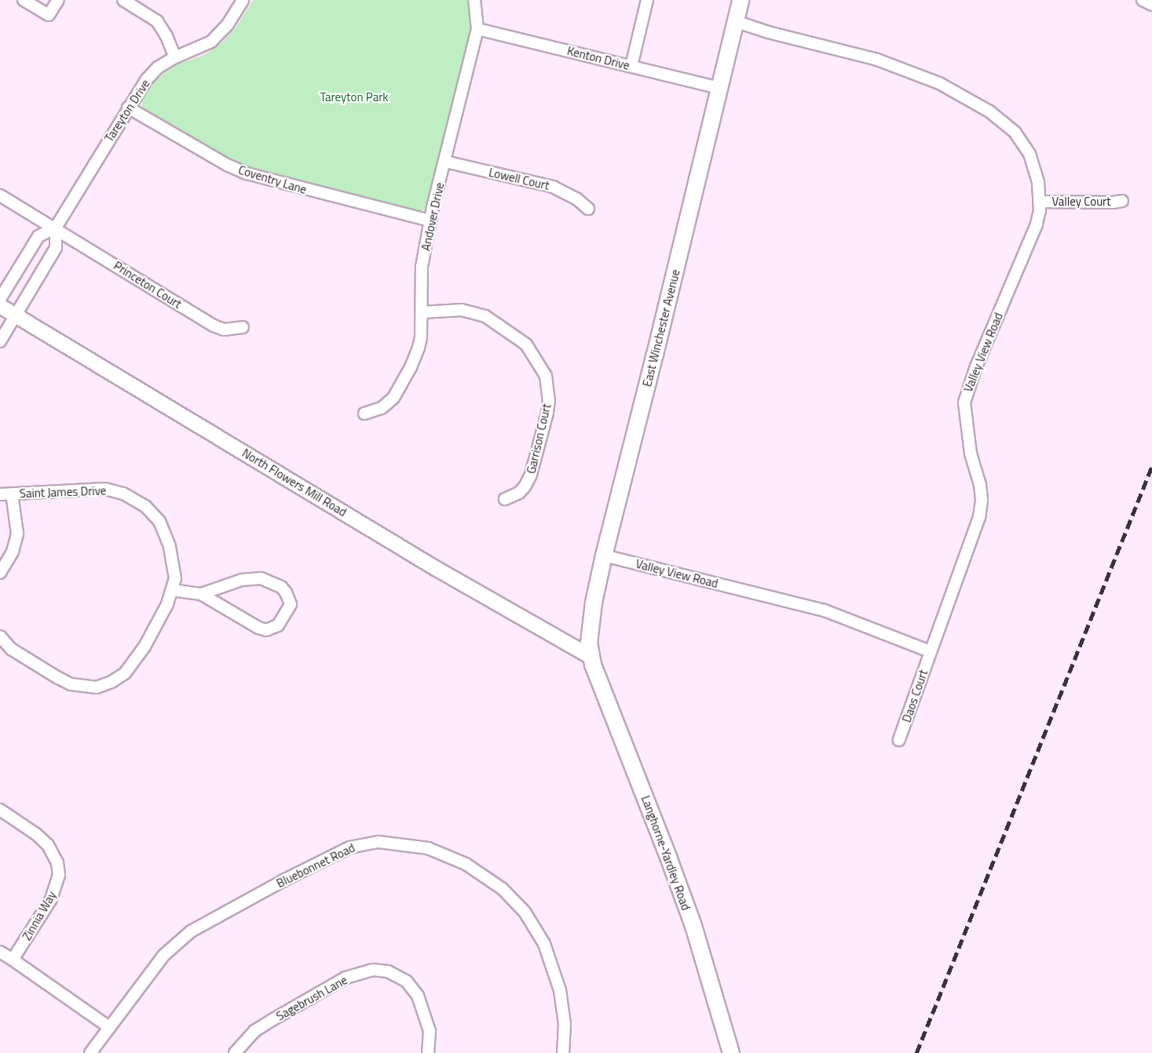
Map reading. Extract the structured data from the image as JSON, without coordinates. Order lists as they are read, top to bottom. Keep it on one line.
{"streets":{"main road":["East Winchester Avenue","Langhorne-Yardley Road"],"street":["Kenton Drive","Tareyton Drive","Lowell Court","Coventry Lane","Valley Court","Andover Drive","Princeton Court","Valley View Road","Garrison Court","North Flowers Mill Road","Saint James Drive","Daos Court","Bluebonnet Road","Zinnia Way","Sagebrush Lane"]},"crossings":[["Kenton Drive","Andover Drive"],["Kenton Drive","East Winchester Avenue"],["Tareyton Drive","Coventry Lane"],["Tareyton Drive","Princeton Court"],["Tareyton Drive","North Flowers Mill Road"],["Lowell Court","Andover Drive"],["Coventry Lane","Andover Drive"],["Valley Court","Valley View Road"],["Andover Drive","Garrison Court"],["East Winchester Avenue","Valley View Road"],["East Winchester Avenue","North Flowers Mill Road"],["East Winchester Avenue","Langhorne-Yardley Road"],["Valley View Road","Daos Court"],["North Flowers Mill Road","Langhorne-Yardley Road"]],"parks":["Tareyton Park"]}
